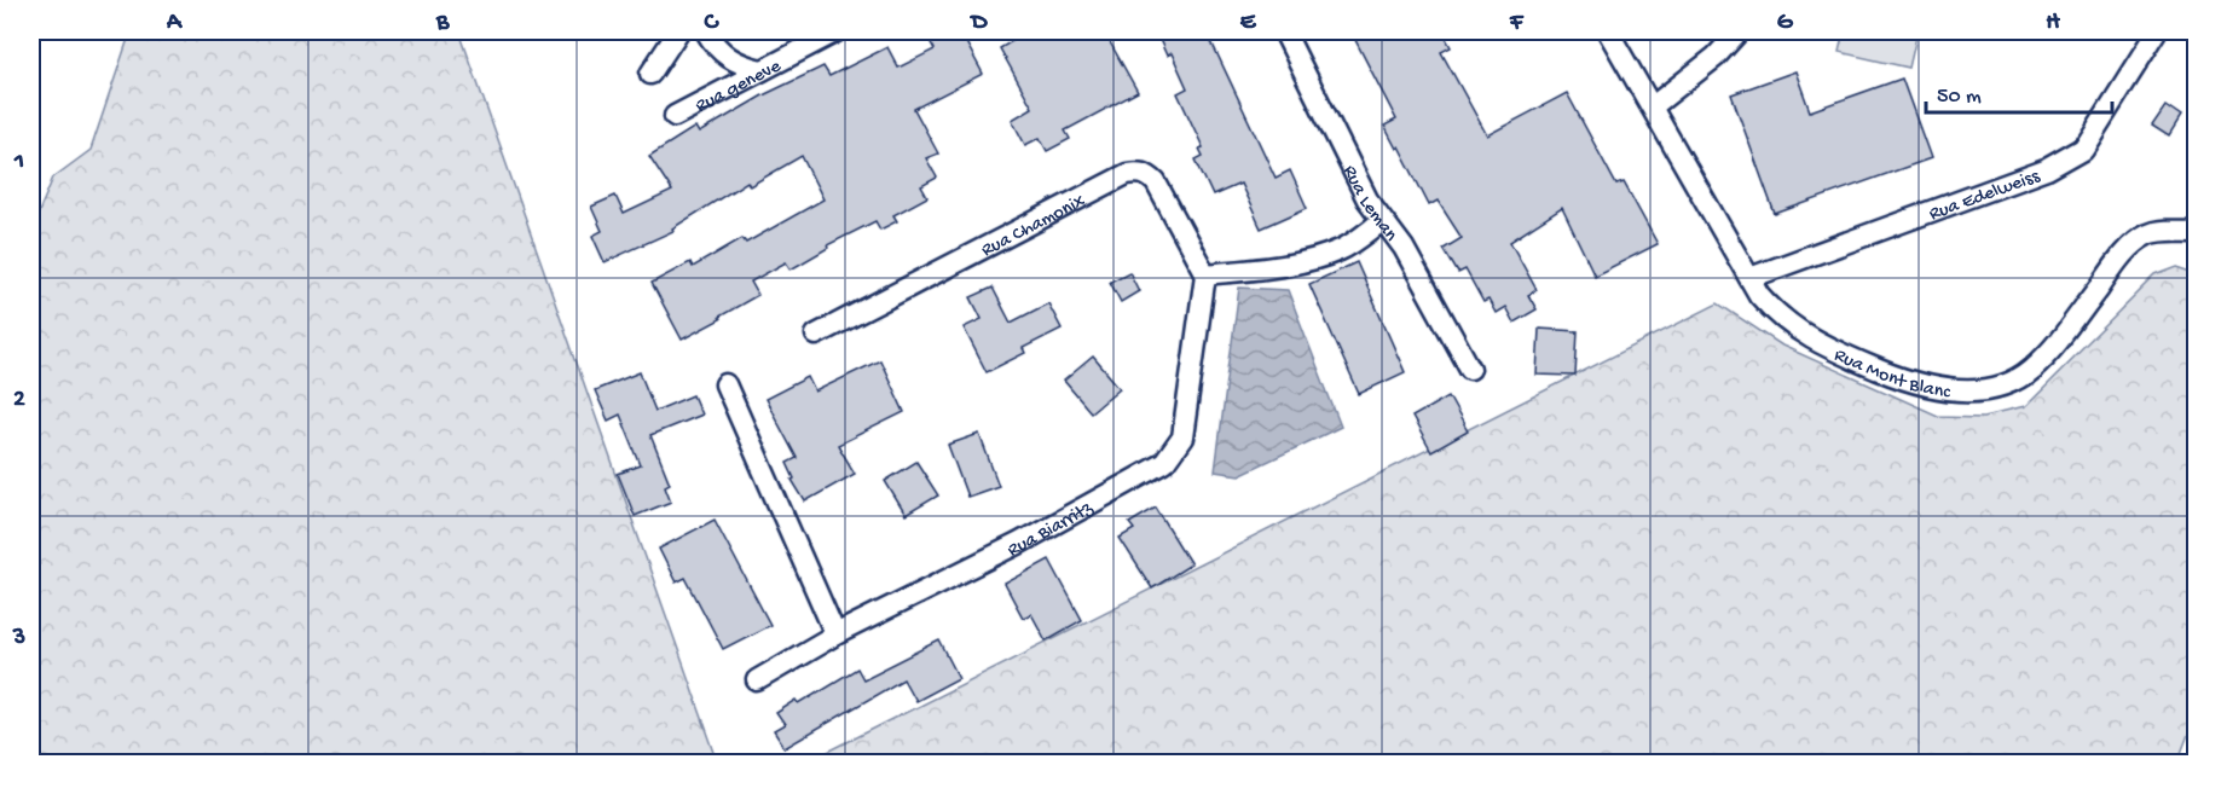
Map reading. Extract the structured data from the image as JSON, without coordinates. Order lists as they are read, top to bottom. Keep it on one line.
{"streets":{"street":["Rua geneve","Rua Edelweiss","Rua Leman","Rua Chamonix","Rua Mont Blanc","Rua Biarritz"]},"crossings":[["Rua Edelweiss","Rua Mont Blanc"],["Rua Chamonix","Rua Biarritz"]],"scale_bar":"50 m","grid":{"columns":["A","B","C","D","E","F","G","H"],"rows":["1","2","3"]}}
